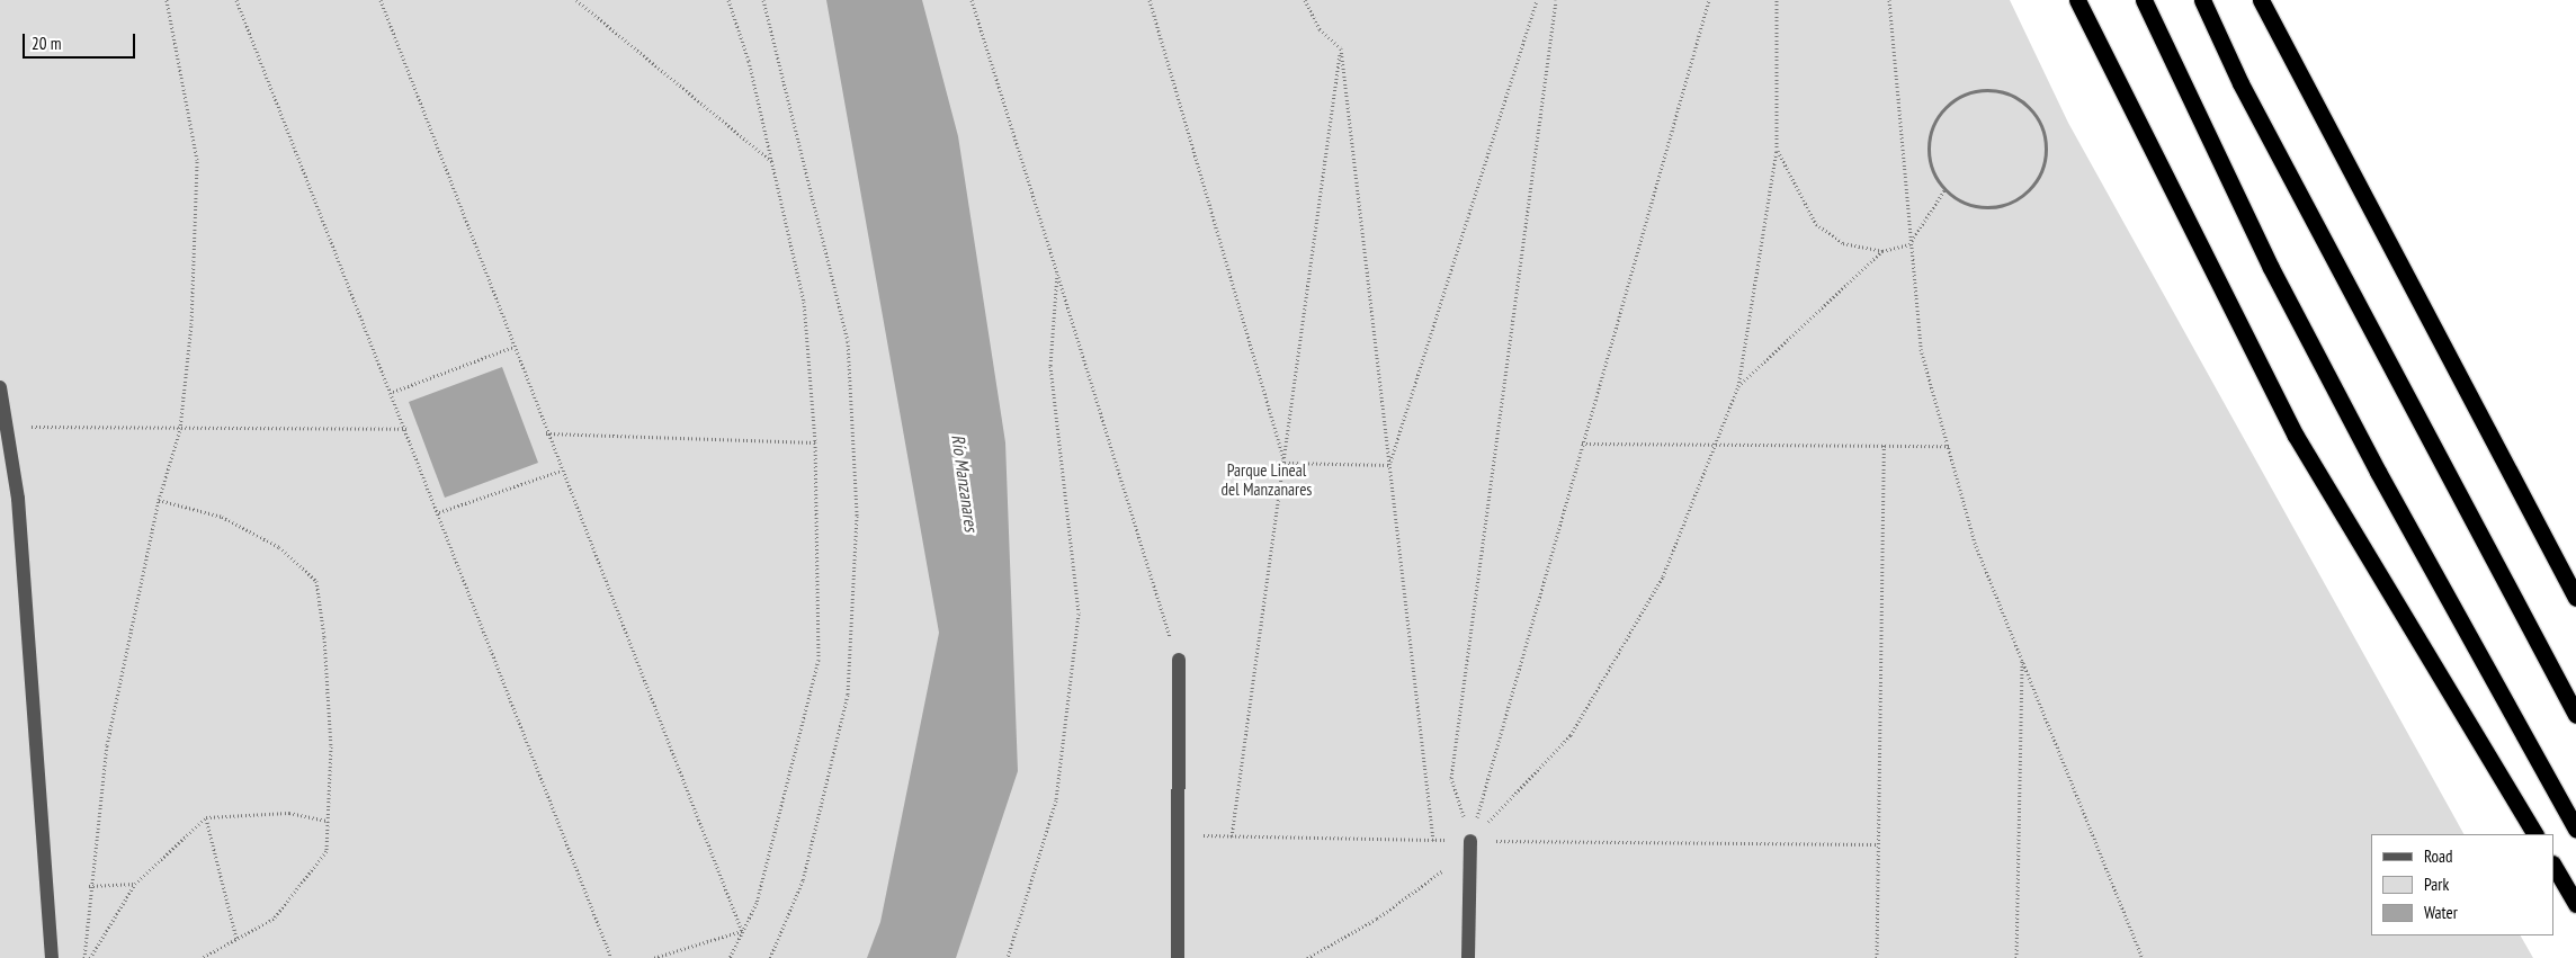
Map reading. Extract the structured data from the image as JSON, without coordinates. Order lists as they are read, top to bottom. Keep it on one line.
{"water":["Río Manzanares"],"parks":["Parque Lineal del Manzanares"],"legend":["Road","Park","Water"],"scale_bar":"20 m"}
